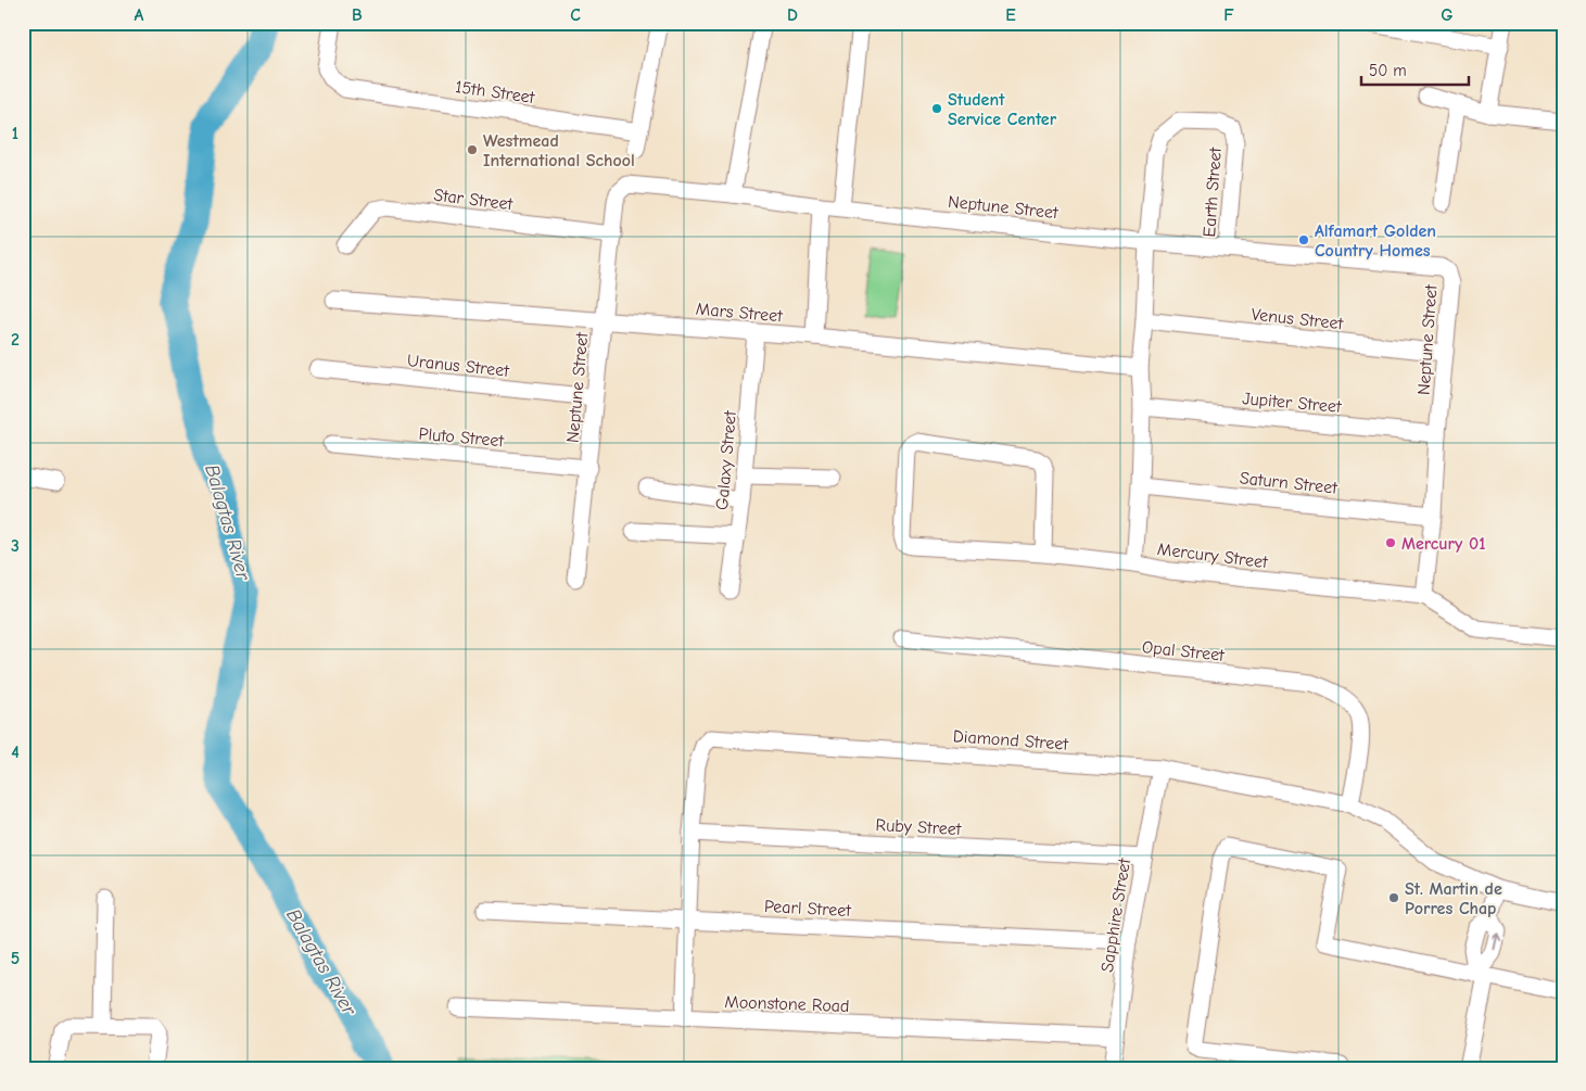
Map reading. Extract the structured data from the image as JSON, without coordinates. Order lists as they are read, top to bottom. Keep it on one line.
{"streets":{"street":["15th Street","Earth Street","Star Street","Neptune Street","Mars Street","Venus Street","Uranus Street","Jupiter Street","Pluto Street","Galaxy Street","Saturn Street","Mercury Street","Opal Street","Diamond Street","Ruby Street","Pearl Street","Sapphire Street","Moonstone Road"]},"crossings":[["Earth Street","Neptune Street"],["Earth Street","Mercury Street"],["Star Street","Neptune Street"],["Neptune Street","Mars Street"],["Neptune Street","Venus Street"],["Neptune Street","Uranus Street"],["Neptune Street","Jupiter Street"],["Neptune Street","Pluto Street"],["Neptune Street","Saturn Street"],["Neptune Street","Mercury Street"],["Mars Street","Galaxy Street"],["Mars Street","Mercury Street"],["Venus Street","Mercury Street"],["Jupiter Street","Mercury Street"],["Saturn Street","Mercury Street"],["Opal Street","Diamond Street"],["Diamond Street","Ruby Street"],["Diamond Street","Pearl Street"],["Diamond Street","Sapphire Street"],["Diamond Street","Moonstone Road"],["Ruby Street","Sapphire Street"],["Pearl Street","Sapphire Street"],["Sapphire Street","Moonstone Road"]],"water":["Balagtas River"],"places":["Student Service Center","Westmead International School","Alfamart Golden Country Homes","Mercury 01","St. Martin de Porres Chap"],"scale_bar":"50 m","grid":{"columns":["A","B","C","D","E","F","G"],"rows":["1","2","3","4","5"]}}
